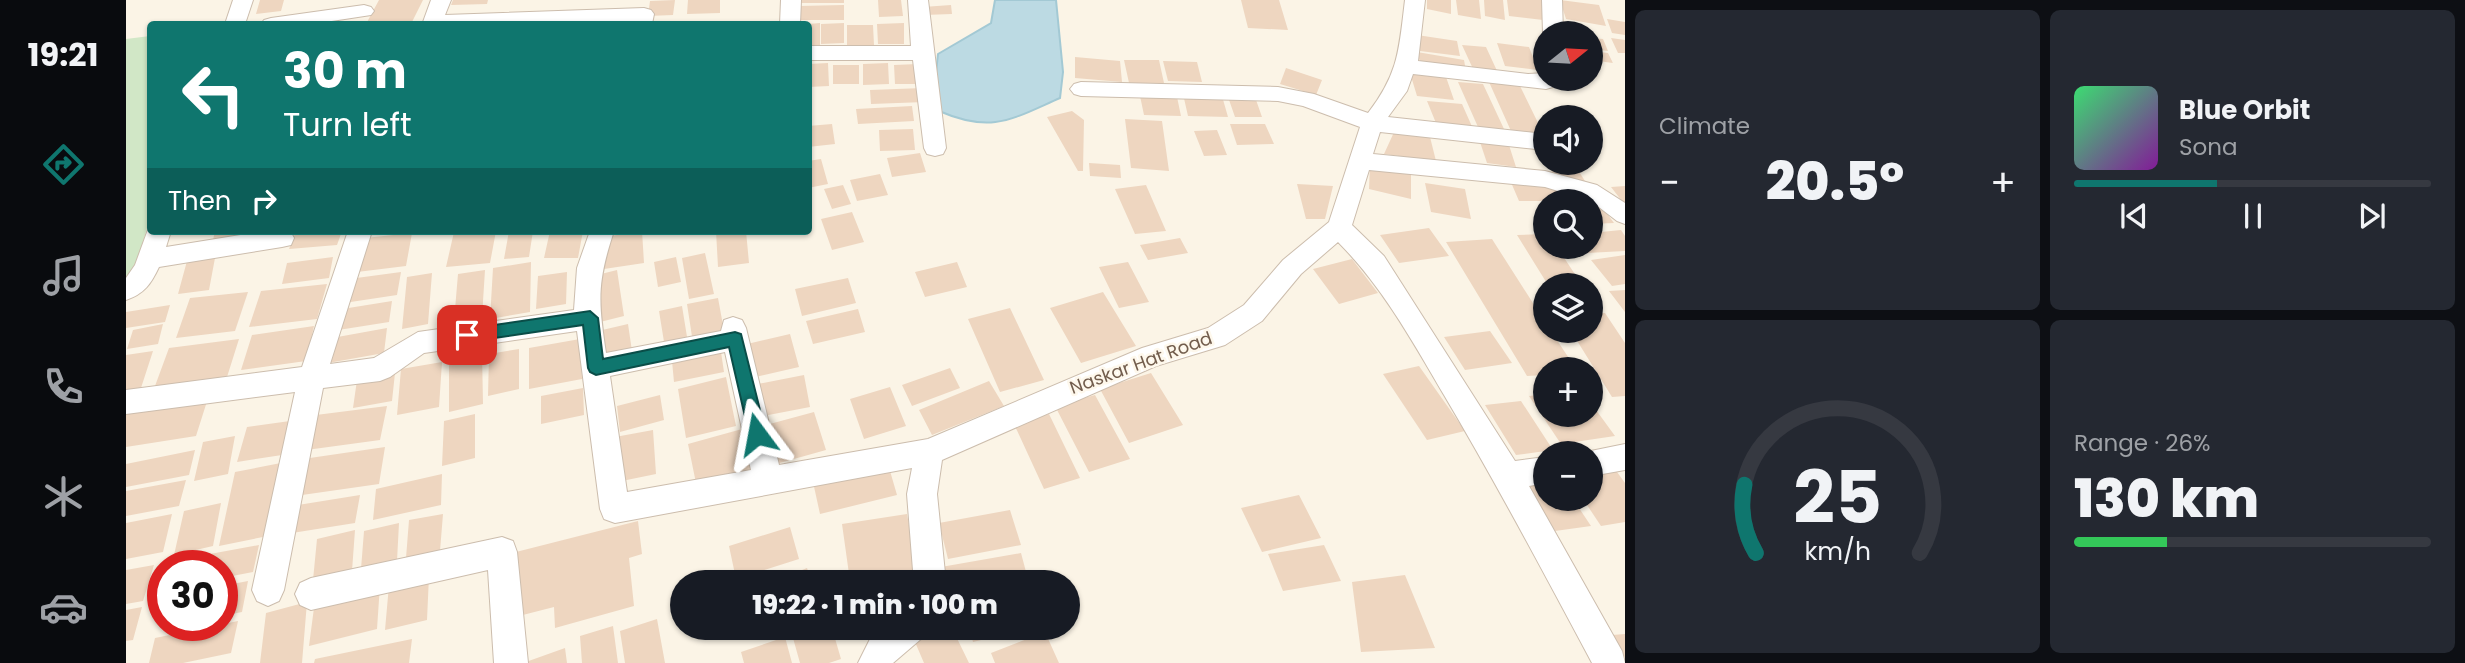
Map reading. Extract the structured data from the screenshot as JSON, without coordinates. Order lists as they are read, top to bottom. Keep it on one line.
{"streets":{"street":["Naskar Hat Road"]},"north":"right","page":{"tabs":"19:21","tile":["Climate",["Range · 26%","130 km"]],"map_buttons":["+","−"],"turn":["30 m","Turn left"],"song":["Blue Orbit","Sona"],"heat":["−","20.5°","+"],"then":"Then","limit":"30","trip":"19:22 · 1 min · 100 m","gauge":["25","km/h"]}}
